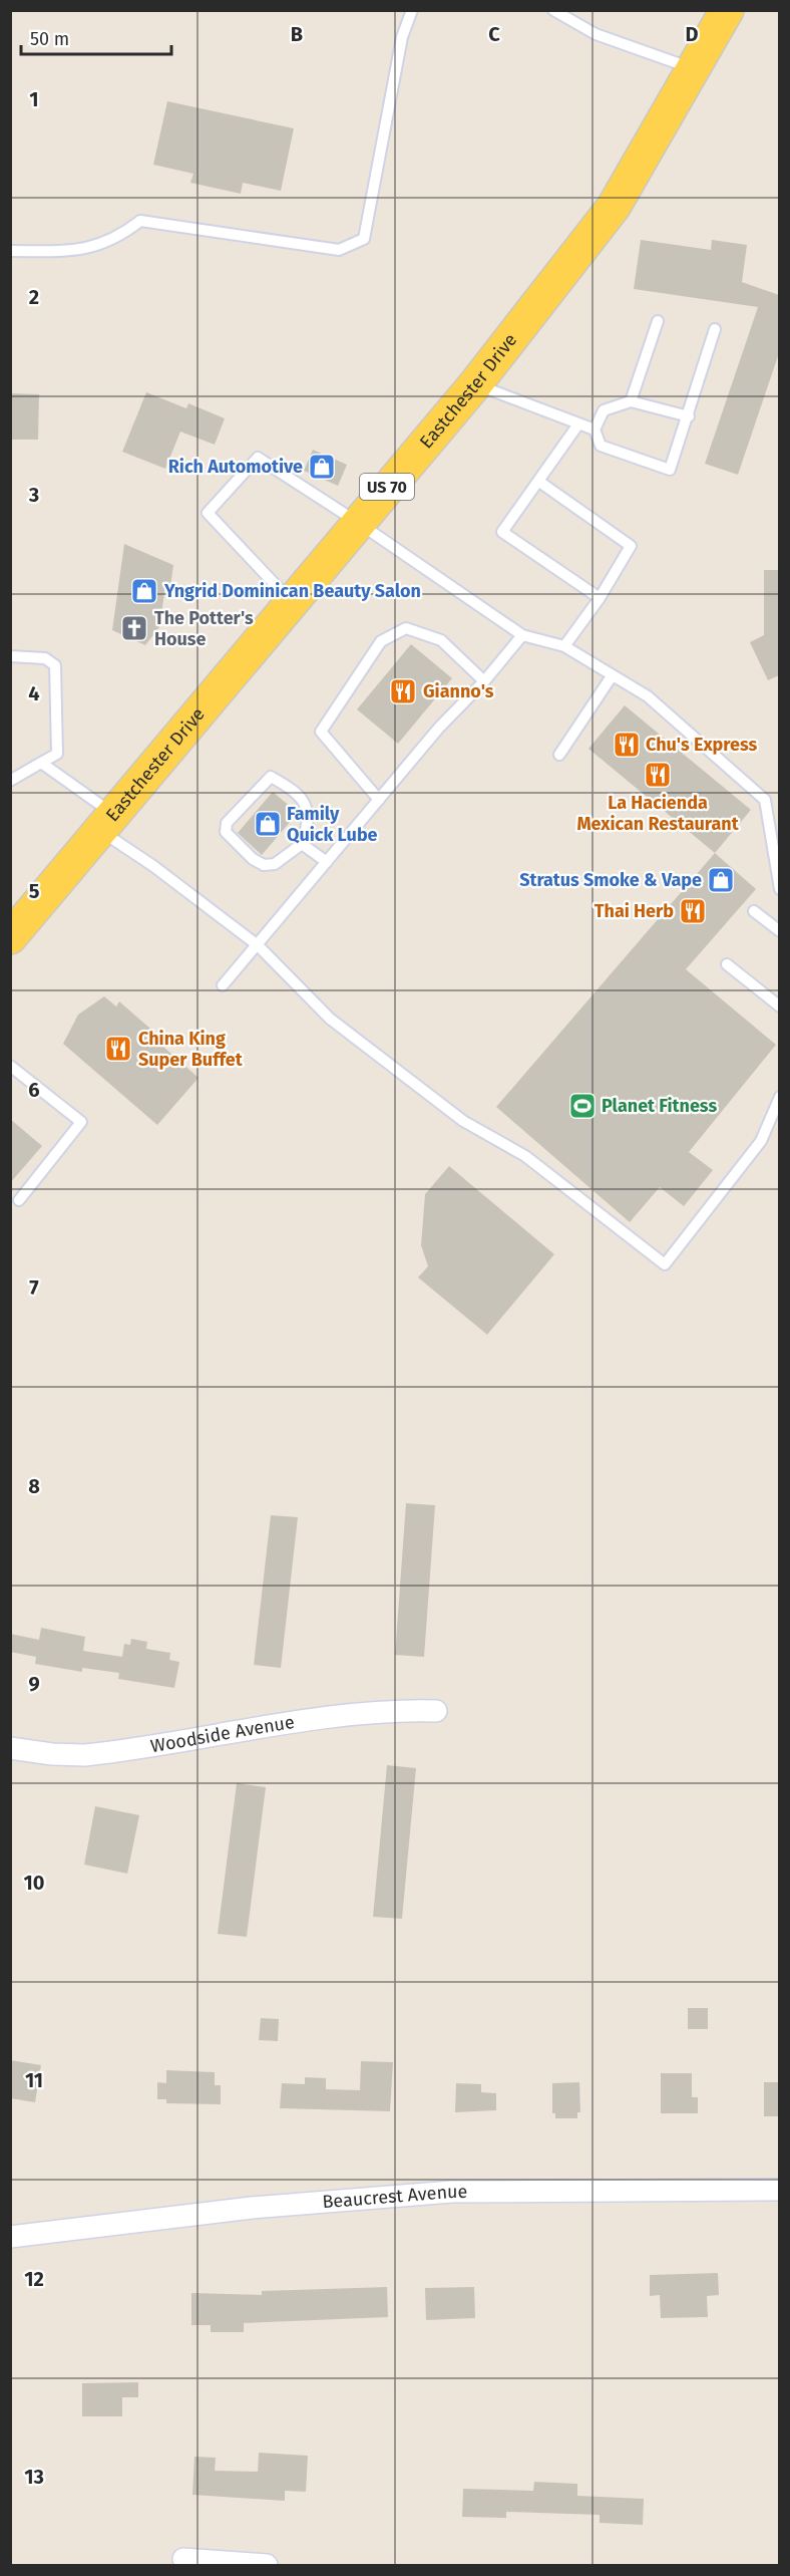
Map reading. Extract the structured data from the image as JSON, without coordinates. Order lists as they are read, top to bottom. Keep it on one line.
{"streets":{"main road":["Eastchester Drive","US 70"],"street":["Woodside Avenue","Beaucrest Avenue"]},"places":{"shop":["Rich Automotive","Yngrid Dominican Beauty Salon","Family Quick Lube","Stratus Smoke & Vape"],"church":["The Potter's House"],"restaurant":["Gianno's","Chu's Express","La Hacienda Mexican Restaurant","Thai Herb","China King Super Buffet"],"sports":["Planet Fitness"]},"scale_bar":"50 m","grid":{"columns":["B","C","D"],"rows":["1","2","3","4","5","6","7","8","9","10","11","12","13"]}}
